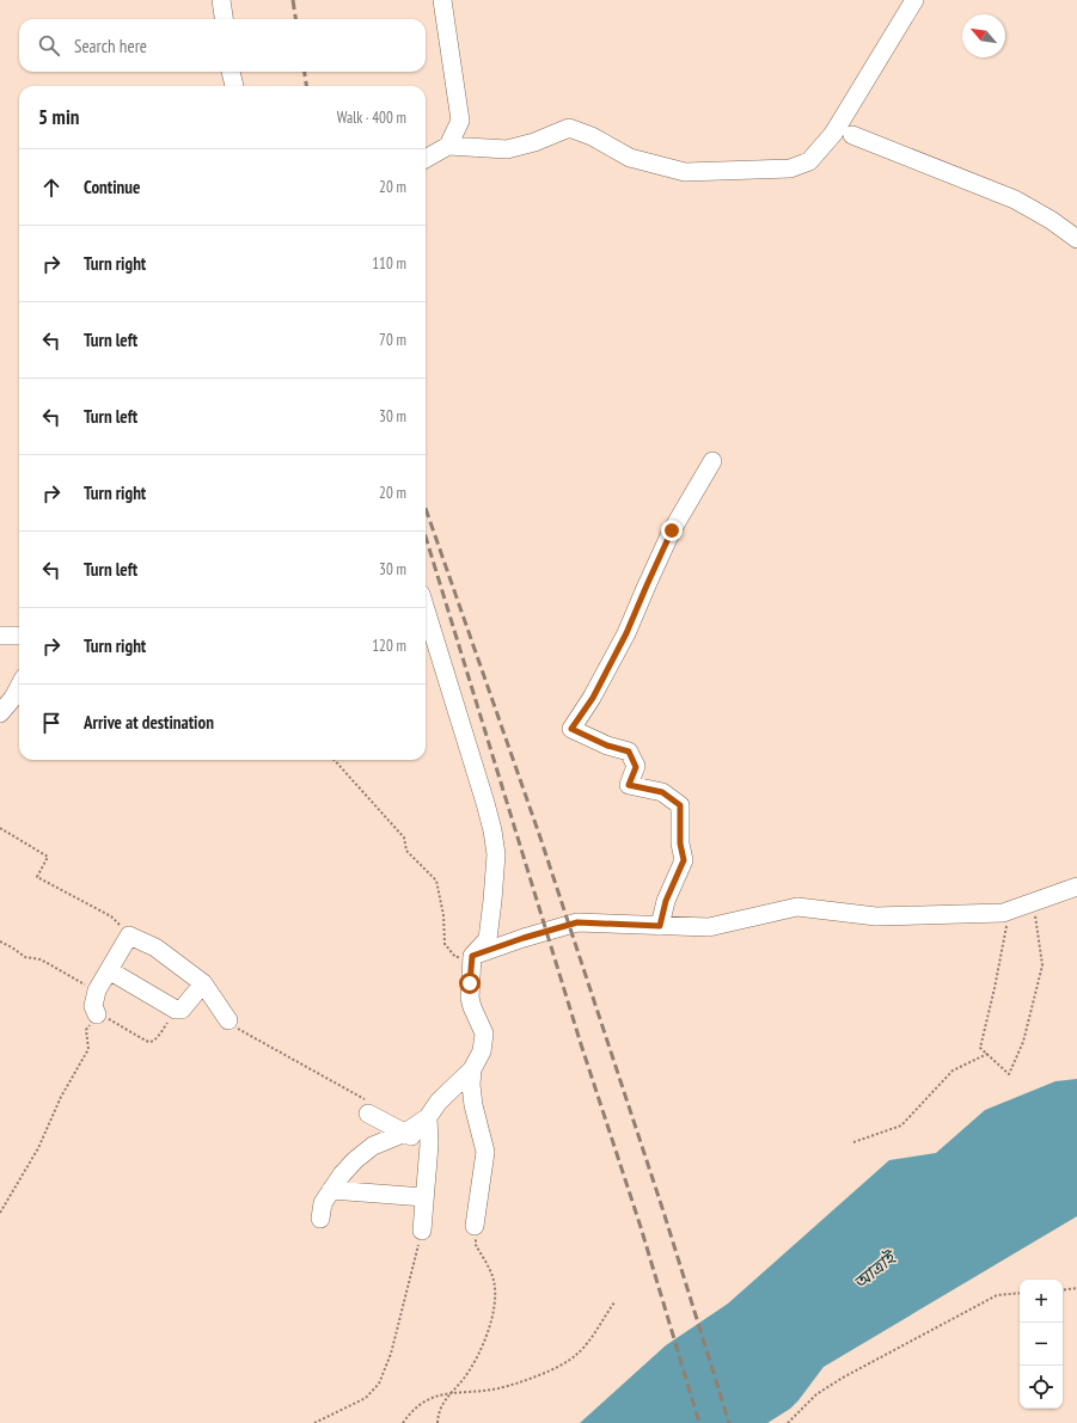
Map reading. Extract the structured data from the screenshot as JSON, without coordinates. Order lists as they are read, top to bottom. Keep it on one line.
{"water":["আত্রাই"],"north":"top left","page":{"search":"Search here","heading":["5 min","Walk · 400 m"],"list":[["Continue","20 m"],["Turn right","110 m"],["Turn left","70 m"],["Turn left","30 m"],["Turn right","20 m"],["Turn left","30 m"],["Turn right","120 m"],"Arrive at destination"],"map_buttons":["+","−"]}}
